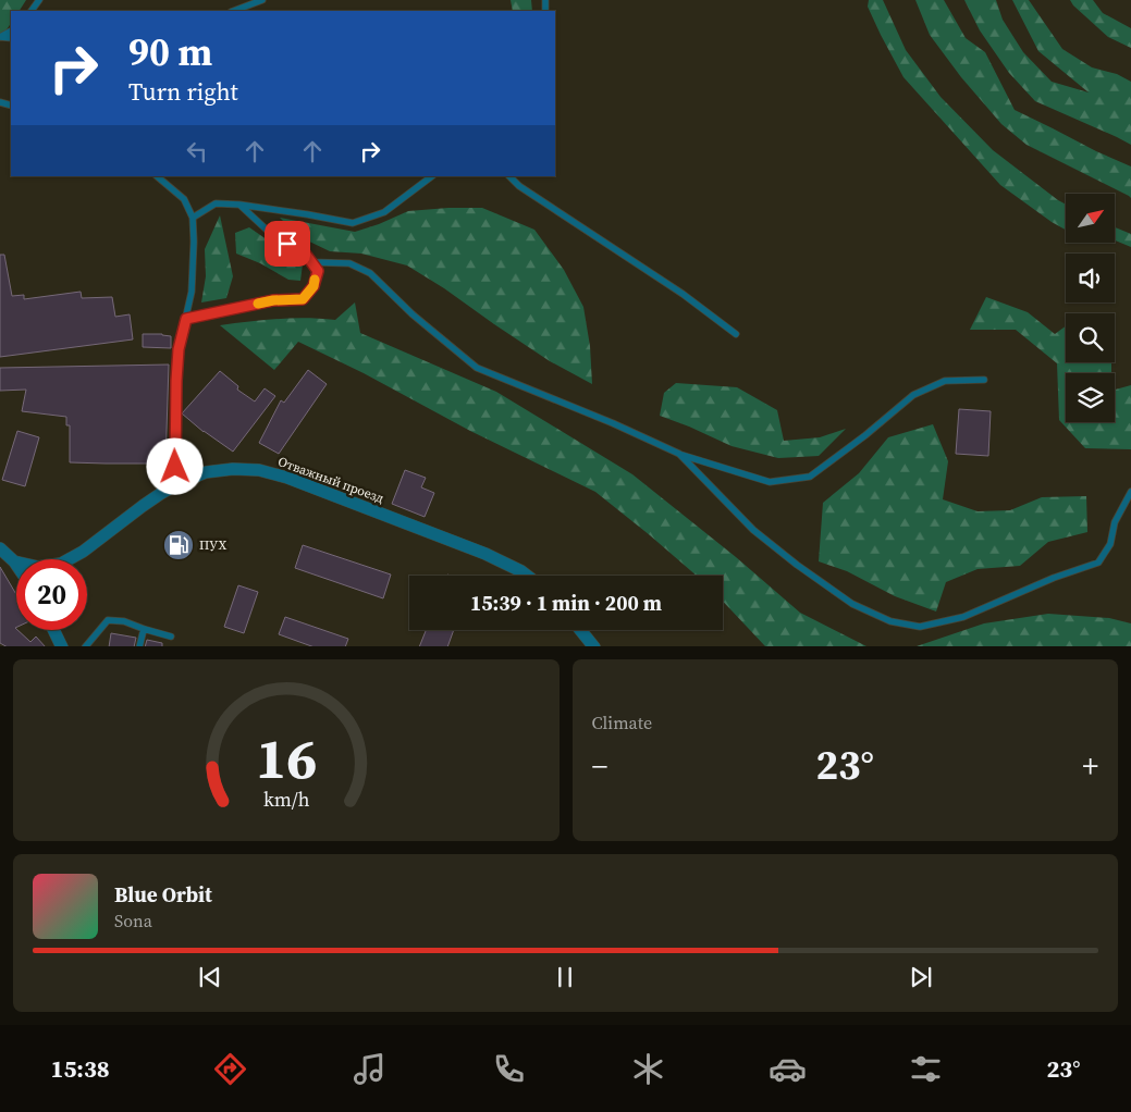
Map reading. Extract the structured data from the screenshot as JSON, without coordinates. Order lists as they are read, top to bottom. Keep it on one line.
{"streets":{"street":["Отважный проезд"]},"places":{"fuel station":["ПУХ"]},"north":"top right","page":{"turn":["90 m","Turn right"],"limit":"20","trip":"15:39 · 1 min · 200 m","tile":"Climate","heat":["−","23°","+"],"song":["Blue Orbit","Sona"],"tabs":["15:38","23°"],"gauge":["16","km/h"]}}
